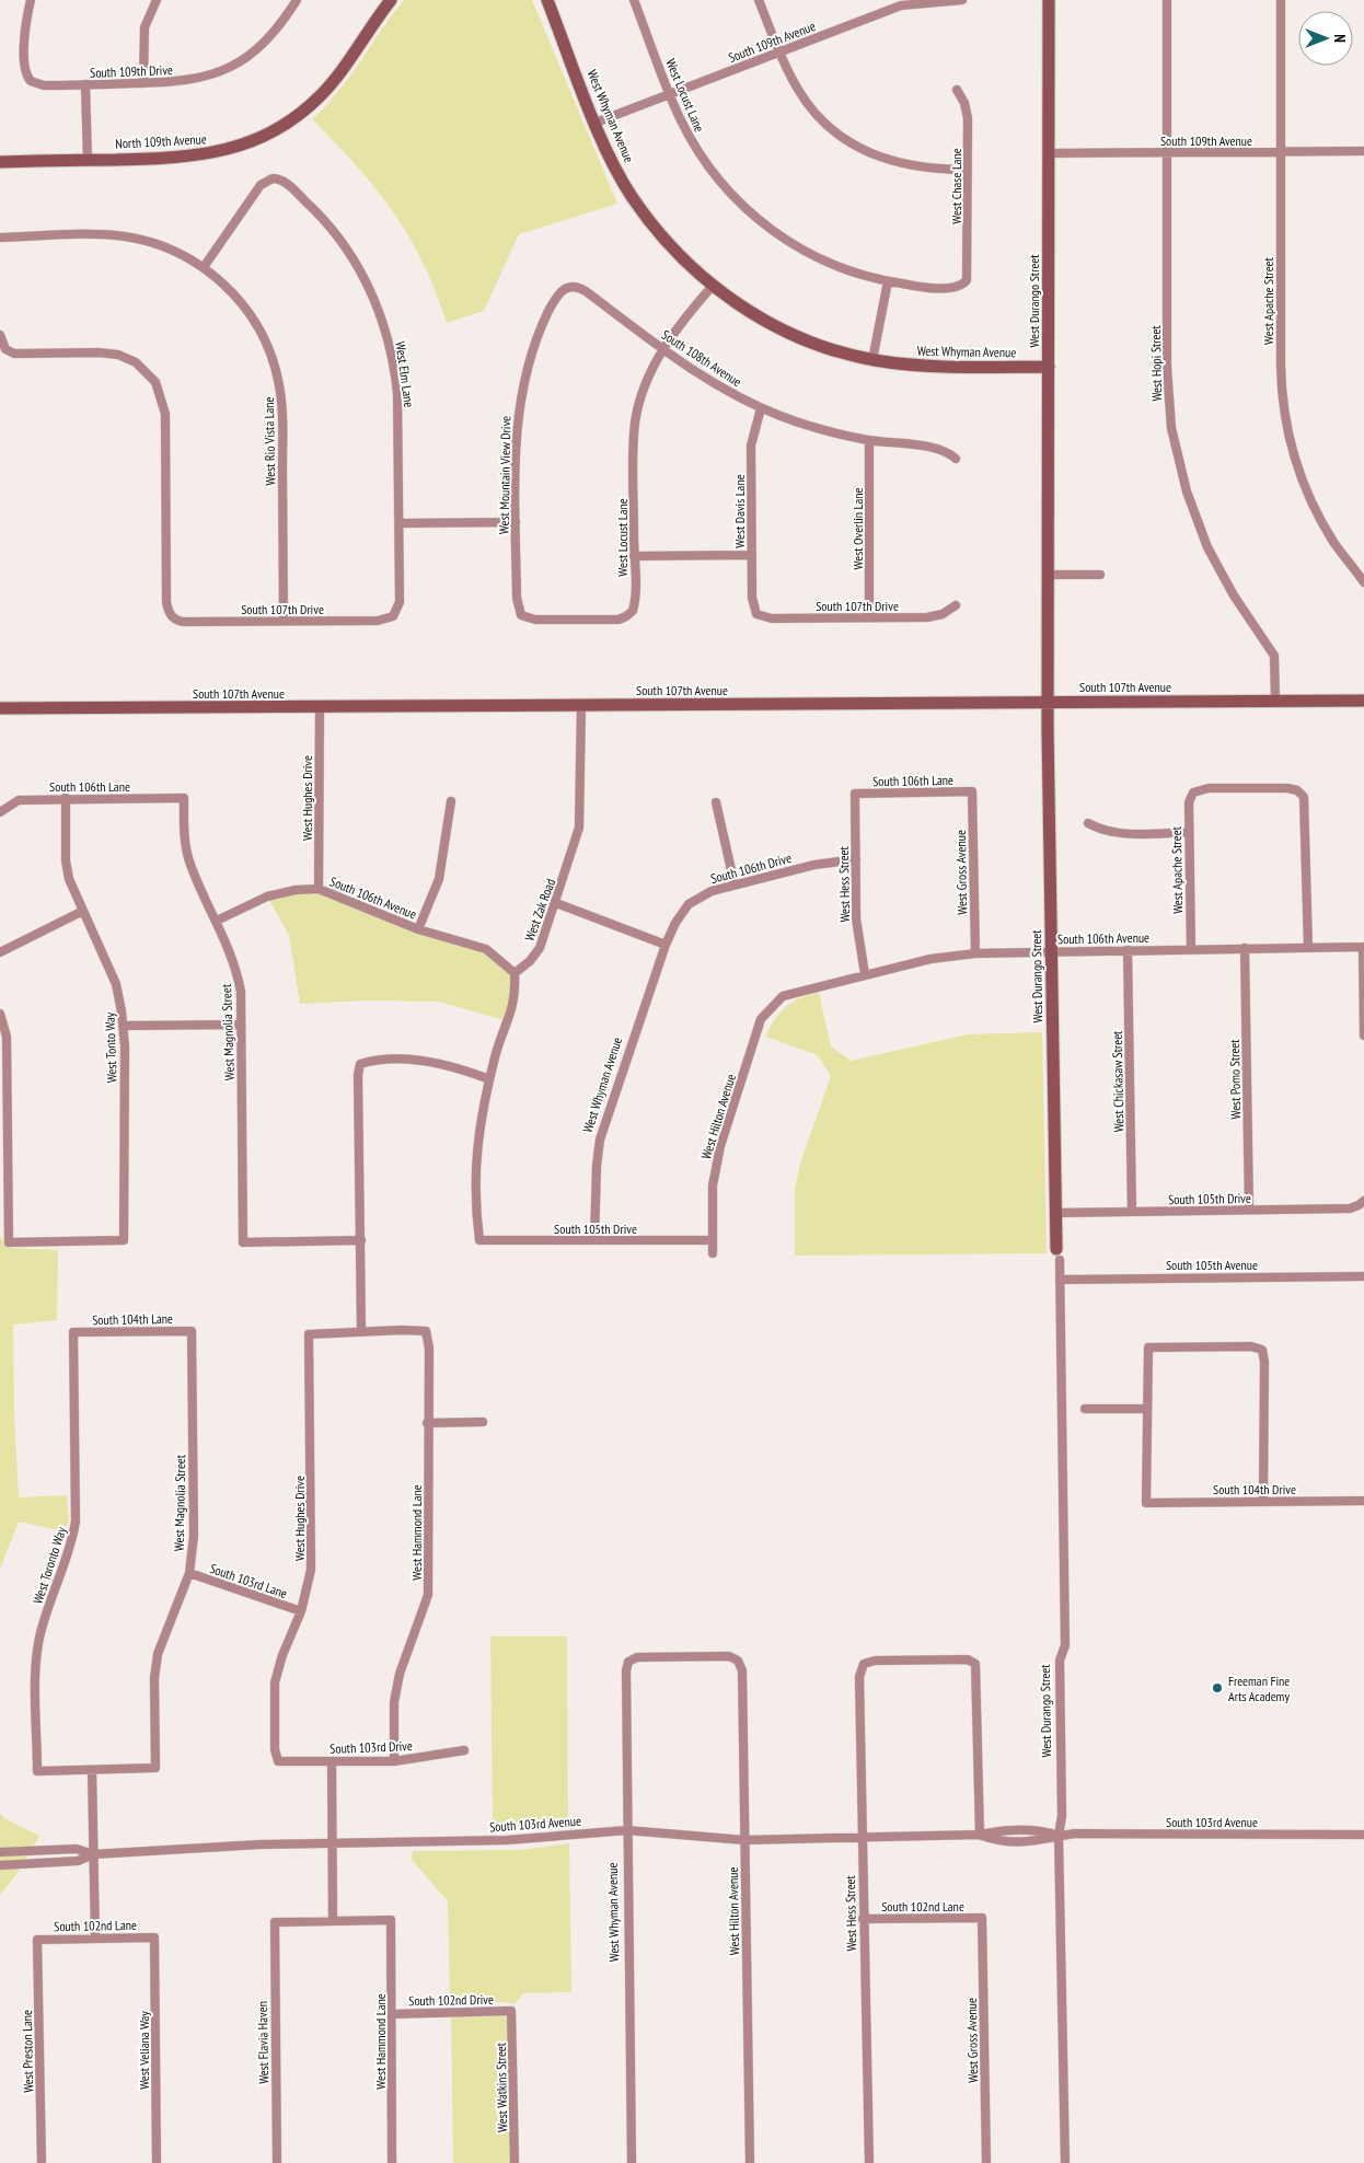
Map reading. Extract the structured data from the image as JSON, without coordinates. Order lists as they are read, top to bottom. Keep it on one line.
{"streets":{"street":["South 109th Avenue","South 109th Drive","West Locust Lane","West Whyman Avenue","North 109th Avenue","West Chase Lane","West Durango Street","West Apache Street","South 108th Avenue","West Hopi Street","West Elm Lane","West Rio Vista Lane","West Mountain View Drive","West Davis Lane","West Overlin Lane","South 107th Drive","South 107th Avenue","South 106th Lane","West Hughes Drive","South 106th Drive","West Gross Avenue","West Hess Street","South 106th Avenue","West Zak Road","West Magnolia Street","West Tonto Way","West Pomo Street","West Chickasaw Street","West Hilton Avenue","South 105th Drive","South 105th Avenue","South 104th Lane","South 104th Drive","West Hammond Lane","West Toronto Way","South 103rd Lane","South 103rd Drive","South 103rd Avenue","South 102nd Lane","South 102nd Drive","West Flavia Haven","West Veliana Way","West Preston Lane","West Watkins Street"]},"crossings":[["South 109th Avenue","West Locust Lane"],["South 109th Avenue","West Whyman Avenue"],["South 109th Avenue","West Durango Street"],["South 109th Avenue","West Apache Street"],["South 109th Avenue","West Hopi Street"],["West Locust Lane","West Whyman Avenue"],["West Locust Lane","West Chase Lane"],["West Locust Lane","South 108th Avenue"],["West Locust Lane","West Mountain View Drive"],["West Whyman Avenue","West Durango Street"],["West Whyman Avenue","South 106th Drive"],["West Whyman Avenue","West Hilton Avenue"],["West Whyman Avenue","South 105th Drive"],["West Whyman Avenue","South 103rd Avenue"],["West Durango Street","South 107th Avenue"],["West Durango Street","South 106th Avenue"],["West Durango Street","South 105th Drive"],["West Durango Street","South 105th Avenue"],["West Durango Street","South 103rd Avenue"],["West Apache Street","South 106th Avenue"],["South 108th Avenue","West Mountain View Drive"],["South 108th Avenue","West Davis Lane"],["South 108th Avenue","West Overlin Lane"],["West Hopi Street","South 107th Avenue"],["West Elm Lane","West Rio Vista Lane"],["West Elm Lane","South 107th Drive"],["West Rio Vista Lane","South 107th Drive"],["West Davis Lane","South 107th Drive"],["West Overlin Lane","South 107th Drive"],["South 107th Avenue","West Hughes Drive"],["South 107th Avenue","West Zak Road"],["South 106th Lane","West Gross Avenue"],["South 106th Lane","West Hess Street"],["South 106th Lane","West Magnolia Street"],["South 106th Lane","West Tonto Way"],["West Hughes Drive","South 106th Avenue"],["West Hughes Drive","West Hammond Lane"],["West Hughes Drive","South 103rd Lane"],["West Hughes Drive","South 103rd Drive"],["South 106th Drive","West Hess Street"],["West Gross Avenue","South 106th Avenue"],["West Gross Avenue","South 102nd Lane"],["West Hess Street","South 106th Avenue"],["West Hess Street","South 103rd Avenue"],["West Hess Street","South 102nd Lane"],["South 106th Avenue","West Zak Road"],["South 106th Avenue","West Magnolia Street"],["South 106th Avenue","West Pomo Street"],["South 106th Avenue","West Chickasaw Street"],["South 106th Avenue","West Hilton Avenue"],["West Magnolia Street","South 104th Lane"],["West Magnolia Street","West Toronto Way"],["West Magnolia Street","South 103rd Lane"],["West Pomo Street","South 105th Drive"],["West Chickasaw Street","South 105th Drive"],["West Hilton Avenue","South 105th Drive"],["West Hilton Avenue","South 103rd Avenue"],["South 104th Lane","West Toronto Way"],["West Hammond Lane","South 103rd Drive"],["West Hammond Lane","South 102nd Drive"],["West Hammond Lane","West Flavia Haven"],["South 102nd Lane","West Veliana Way"],["South 102nd Lane","West Preston Lane"],["South 102nd Drive","West Watkins Street"]],"places":["Freeman Fine Arts Academy"],"north":"right"}
